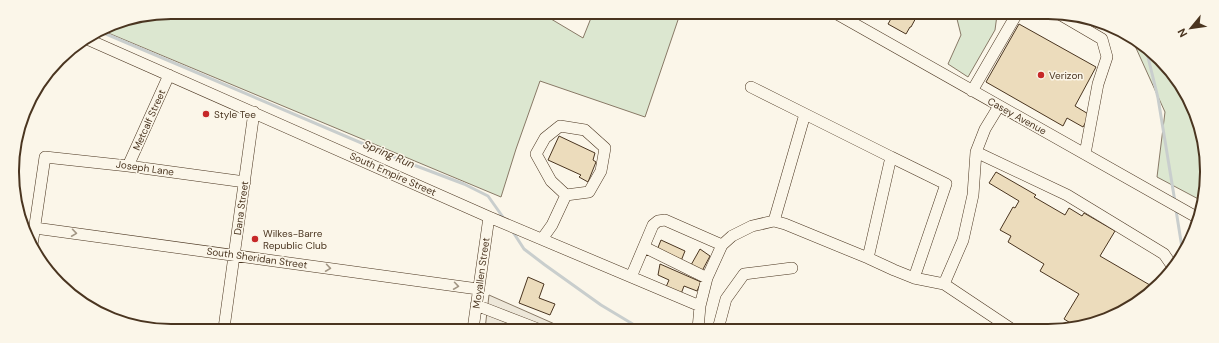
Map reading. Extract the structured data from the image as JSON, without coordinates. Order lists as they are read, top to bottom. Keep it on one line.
{"streets":{"street":["Casey Avenue","Metcalf Street","Joseph Lane","South Empire Street","Dana Street","South Sheridan Street","Moyallen Street"]},"crossings":[["Metcalf Street","Joseph Lane"],["Metcalf Street","South Empire Street"],["Joseph Lane","Dana Street"],["Joseph Lane","South Sheridan Street"],["South Empire Street","Dana Street"],["South Empire Street","Moyallen Street"],["Dana Street","South Sheridan Street"],["South Sheridan Street","Moyallen Street"]],"one_way":["South Sheridan Street"],"water":["Spring Run"],"places":["Verizon","Style Tee","Wilkes-Barre Republic Club"],"north":"bottom left"}
